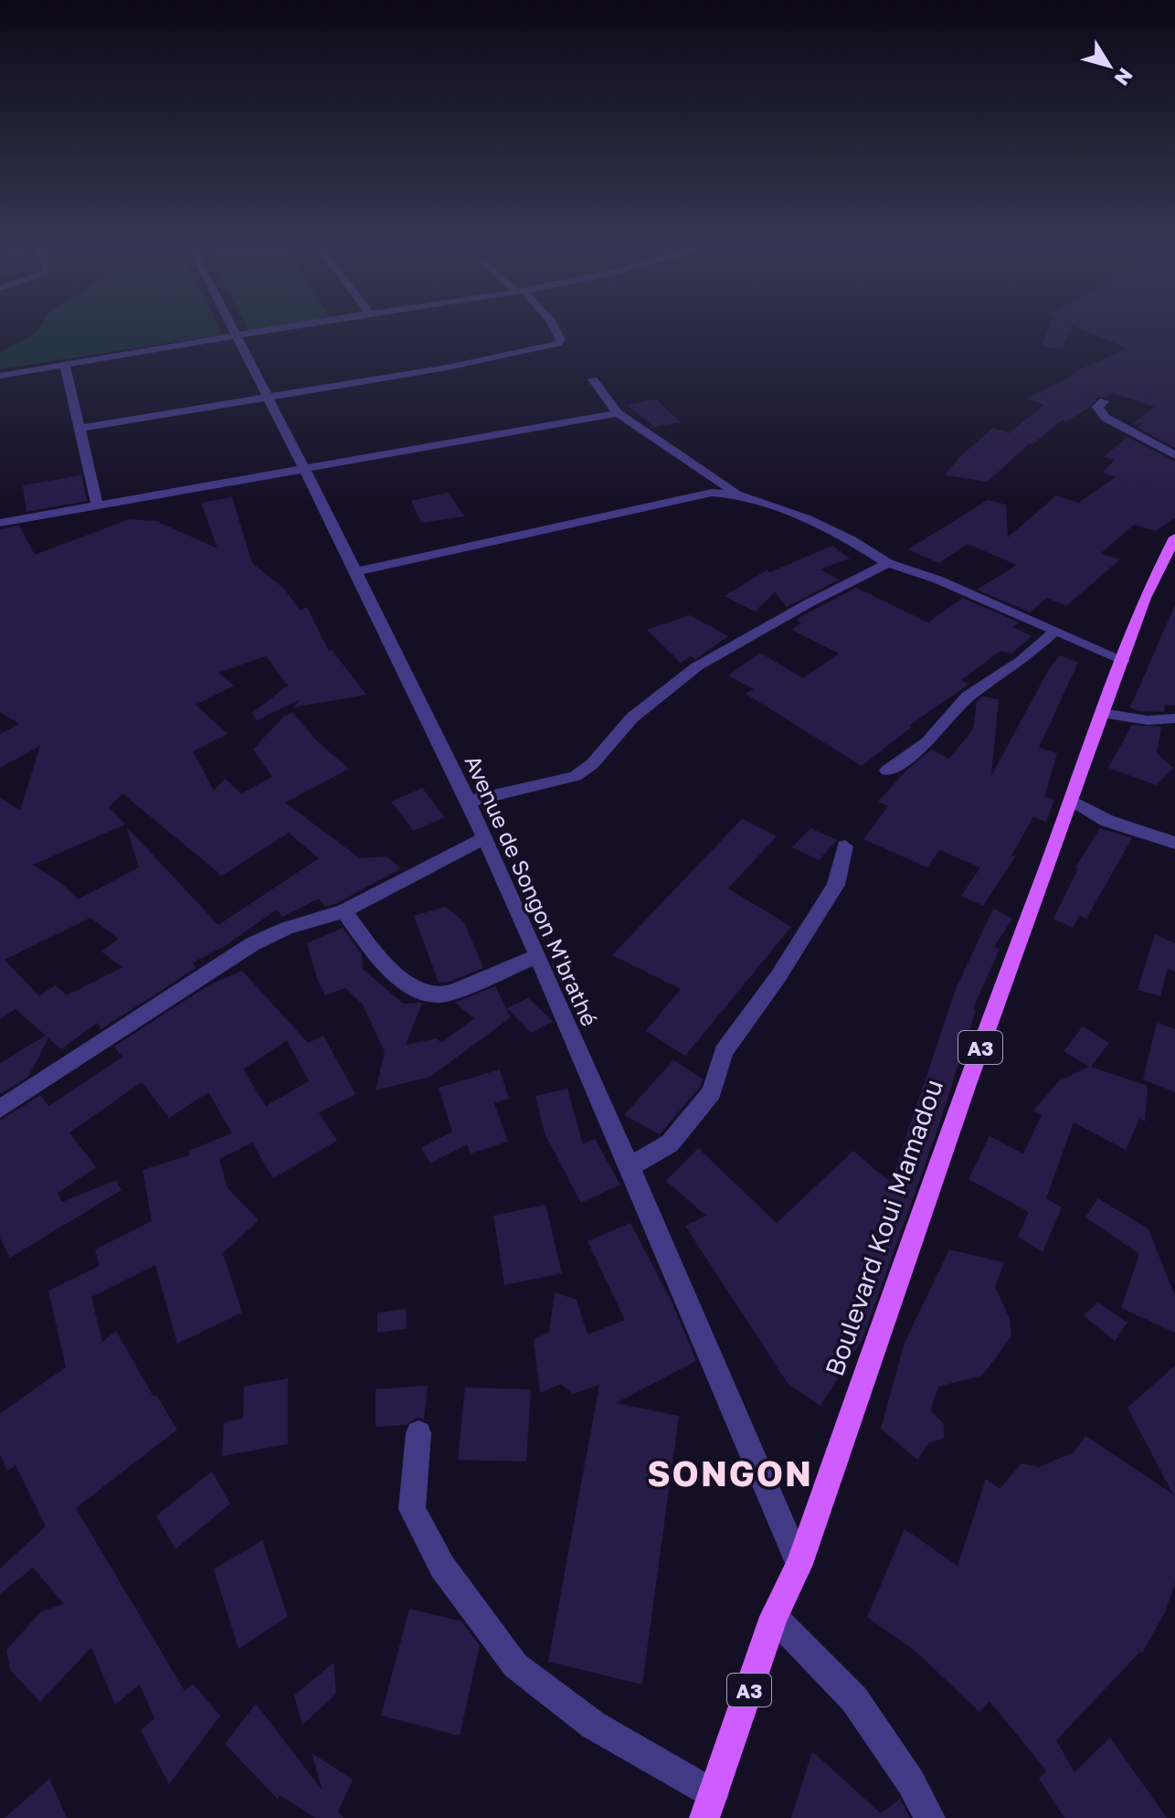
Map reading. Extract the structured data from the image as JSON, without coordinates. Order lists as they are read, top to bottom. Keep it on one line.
{"streets":{"main road":["A3","Boulevard Koui Mamadou"],"street":["Avenue de Songon M'brathé"]},"crossings":[["Avenue de Songon M'brathé","Boulevard Koui Mamadou"]],"districts":["SONGON"],"north":"bottom right"}
